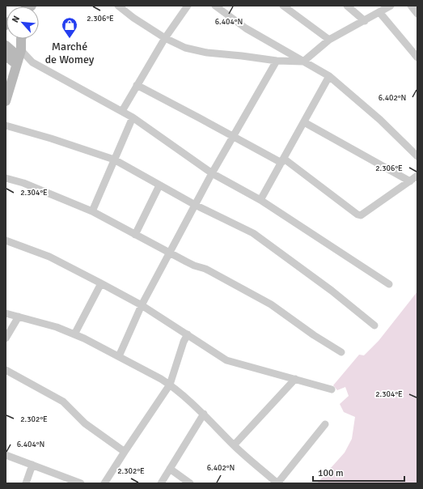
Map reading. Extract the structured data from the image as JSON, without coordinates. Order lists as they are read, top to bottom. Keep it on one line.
{"places":{"shop":["Marché de Womey"]},"scale_bar":"100 m","north":"top left","coordinates":["2.306°E","6.404°N","6.402°N","2.304°E","2.302°E"]}
